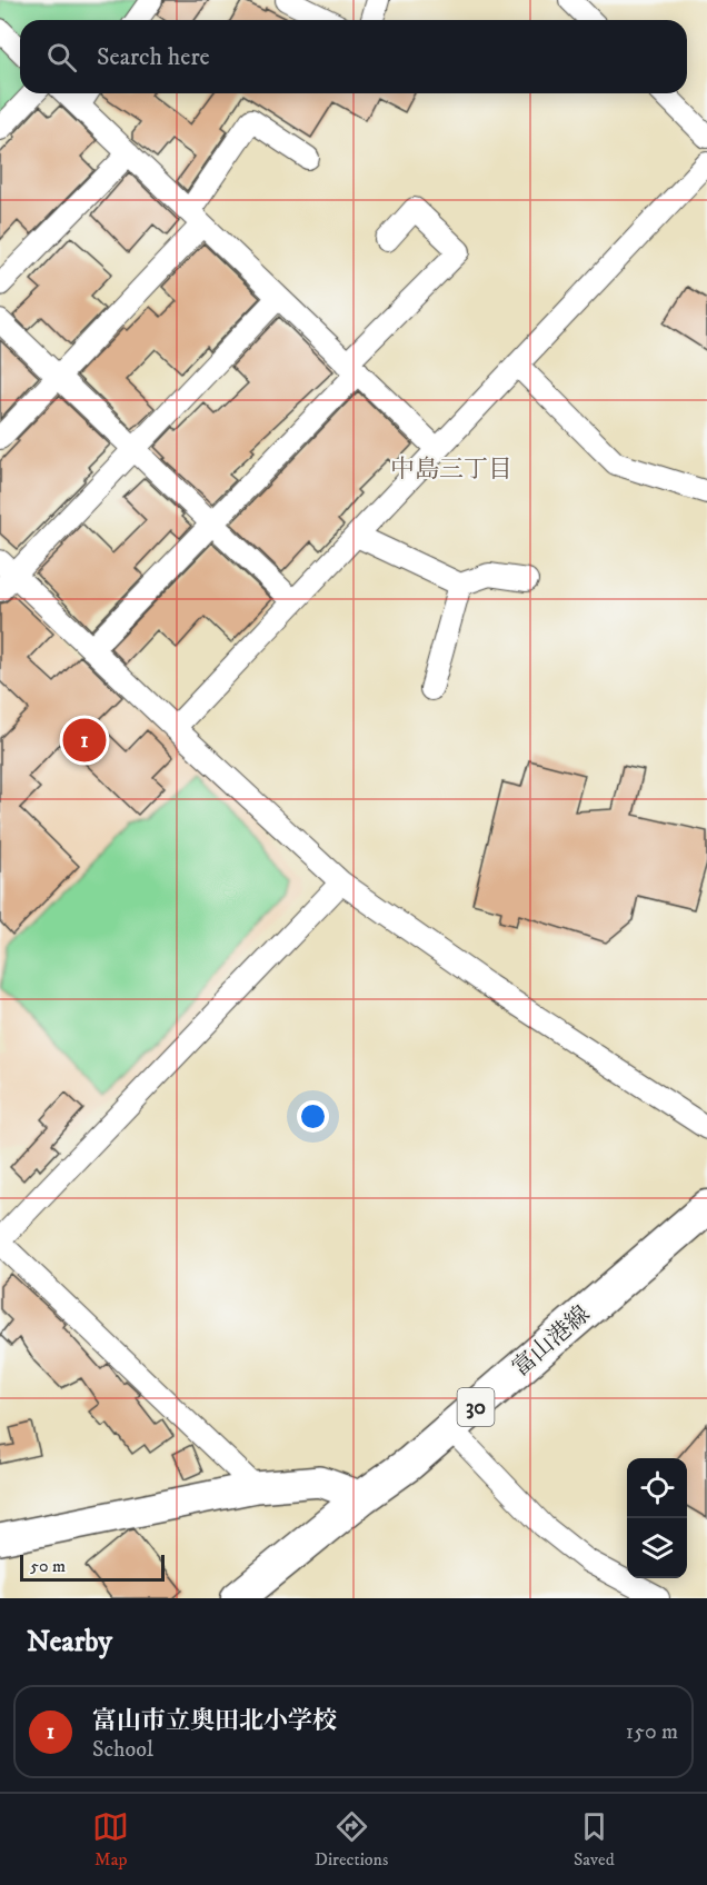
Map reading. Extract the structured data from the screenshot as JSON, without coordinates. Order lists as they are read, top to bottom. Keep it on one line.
{"streets":{"main road":["富山港線","30"]},"districts":["中島三丁目"],"scale_bar":"50 m","page":{"search":"Search here","pins":"1","scale":"50 m","heading":"Nearby","list":[{"mark":"1","name":"富山市立奥田北小学校","note":"School","value":"150 m"}],"nav":["Map","Directions","Saved"]}}
